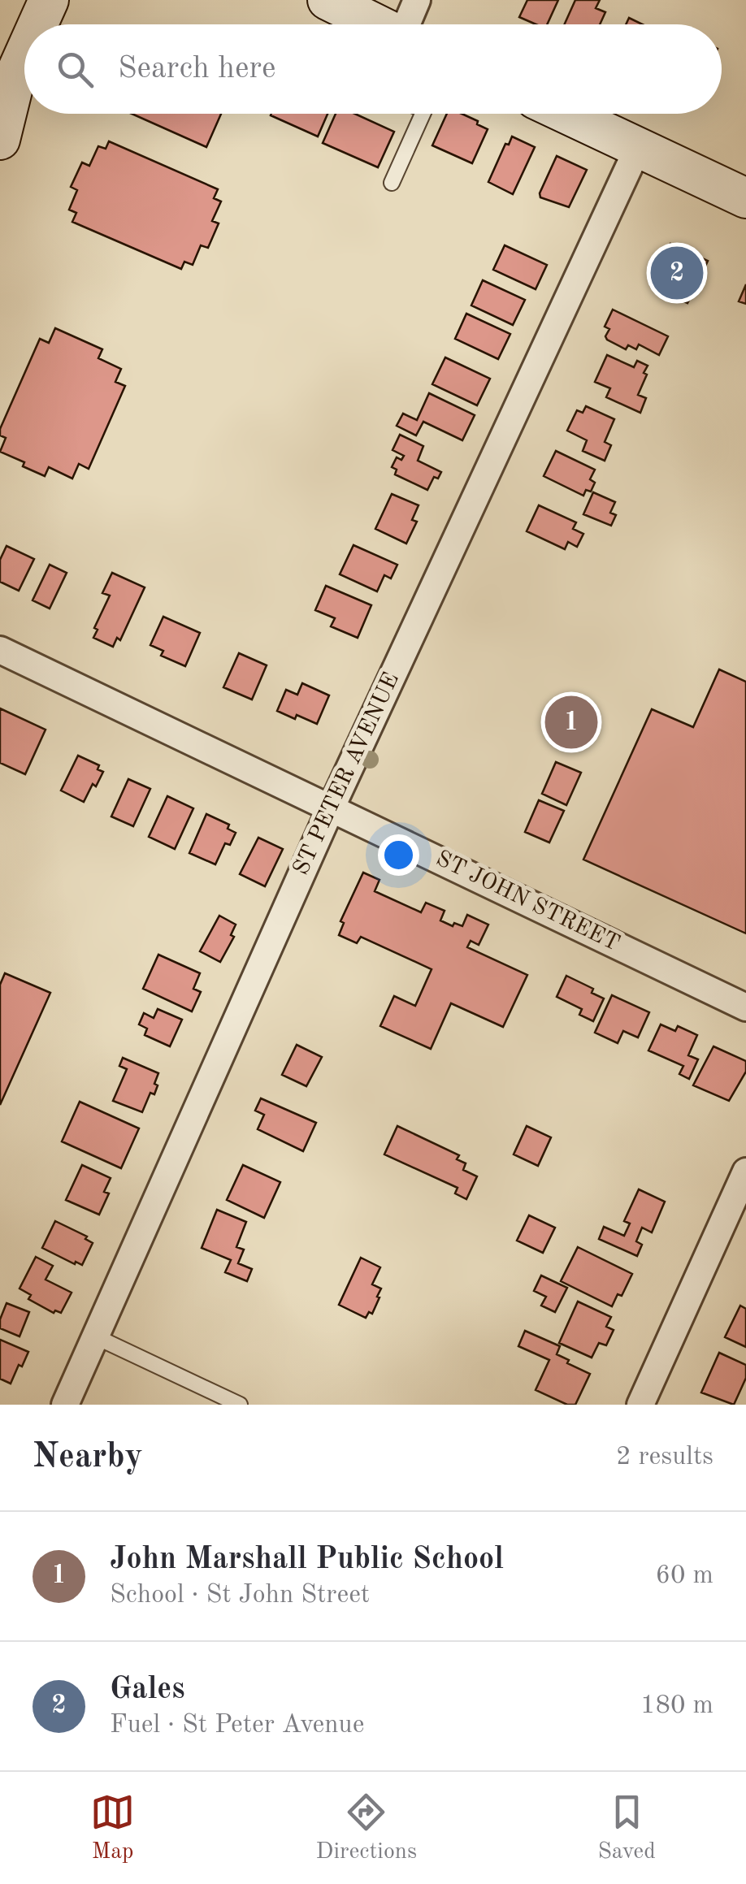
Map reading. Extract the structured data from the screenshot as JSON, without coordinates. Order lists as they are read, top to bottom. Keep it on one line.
{"streets":{"street":["ST PETER AVENUE","ST JOHN STREET"]},"crossings":[["ST PETER AVENUE","ST JOHN STREET"]],"page":{"search":"Search here","pins":["2","1"],"heading":["Nearby","2 results"],"list":[{"mark":"1","name":"John Marshall Public School","note":"School · St John Street","value":"60 m"},{"mark":"2","name":"Gales","note":"Fuel · St Peter Avenue","value":"180 m"}],"nav":["Map","Directions","Saved"]}}
